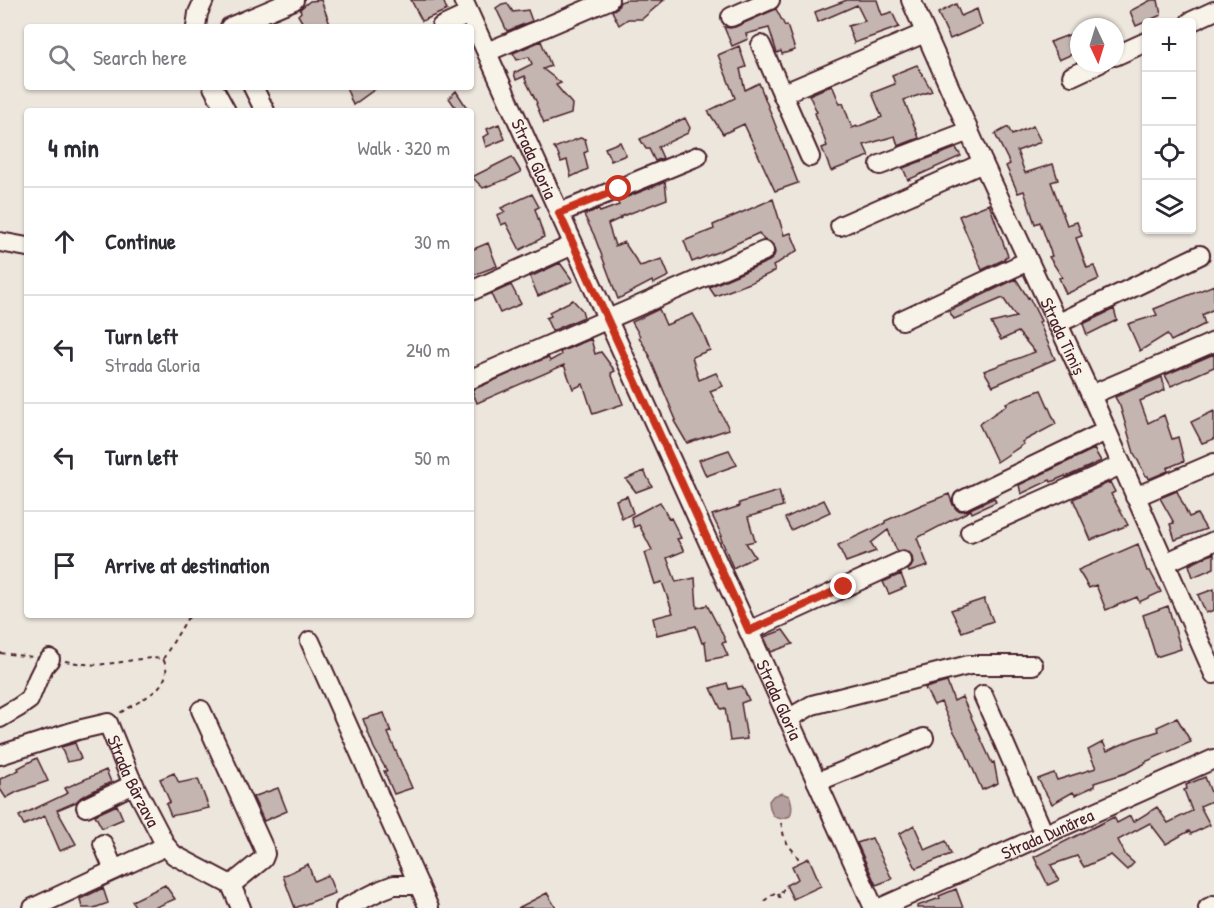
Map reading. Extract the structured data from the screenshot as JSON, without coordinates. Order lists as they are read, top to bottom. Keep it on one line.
{"streets":{"street":["Strada Gloria","Strada Timiș","Strada Bârzava","Strada Dunărea"]},"north":"bottom","page":{"map_buttons":["+","−"],"search":"Search here","heading":["4 min","Walk · 320 m"],"list":[["Continue","30 m"],["Turn left","Strada Gloria","240 m"],["Turn left","50 m"],"Arrive at destination"]}}
